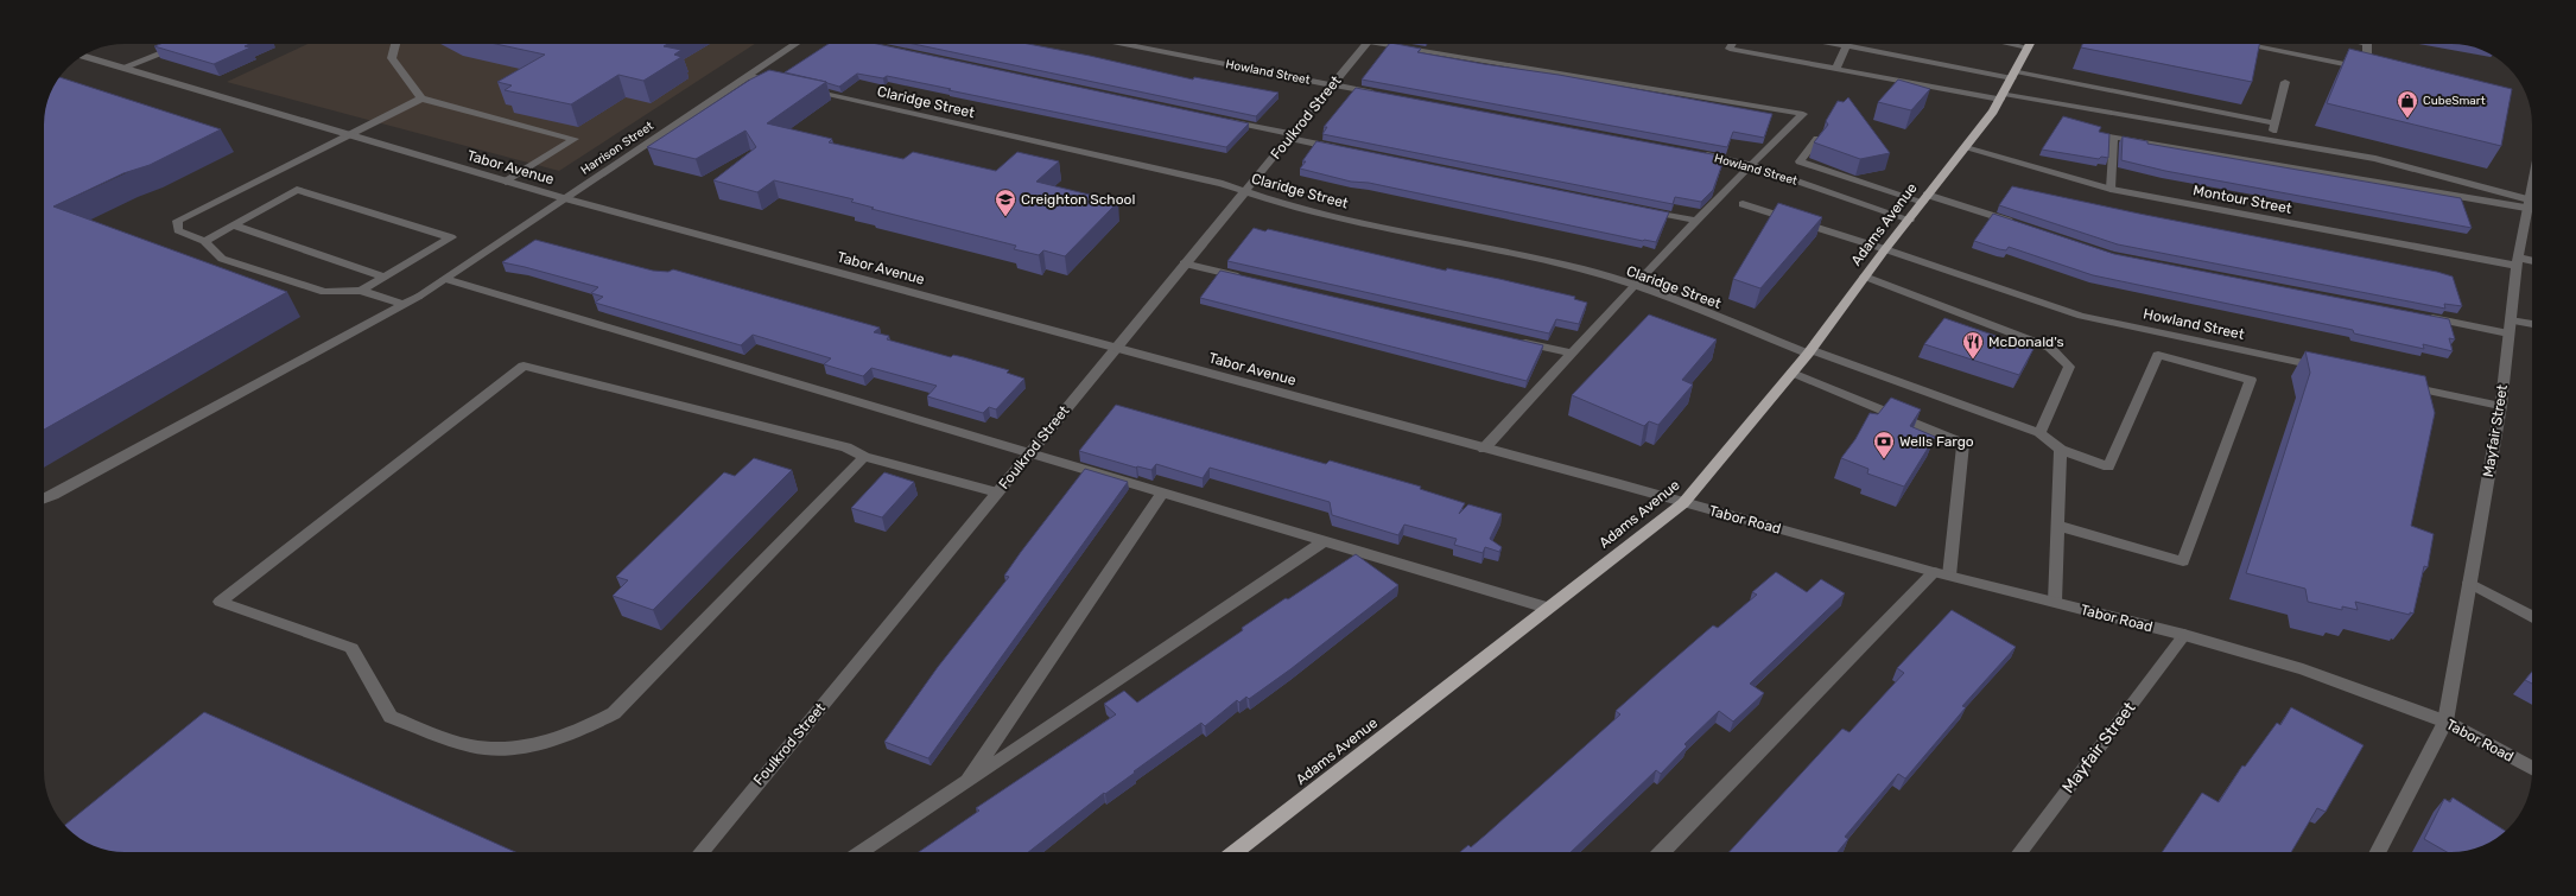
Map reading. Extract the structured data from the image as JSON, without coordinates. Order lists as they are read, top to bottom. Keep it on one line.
{"streets":{"highway":["Adams Avenue"],"street":["Howland Street","Claridge Street","Foulkrod Street","Harrison Street","Tabor Avenue","Montour Street","Mayfair Street","Tabor Road"]},"crossings":[["Howland Street","Foulkrod Street"],["Howland Street","Adams Avenue"],["Claridge Street","Foulkrod Street"],["Claridge Street","Adams Avenue"],["Foulkrod Street","Tabor Avenue"],["Harrison Street","Tabor Avenue"],["Tabor Avenue","Adams Avenue"],["Tabor Avenue","Tabor Road"],["Montour Street","Adams Avenue"],["Montour Street","Mayfair Street"],["Adams Avenue","Tabor Road"],["Mayfair Street","Tabor Road"]],"places":{"shop":["CubeSmart"],"school or university":["Creighton School"],"restaurant":["McDonald's"],"bank":["Wells Fargo"]}}
